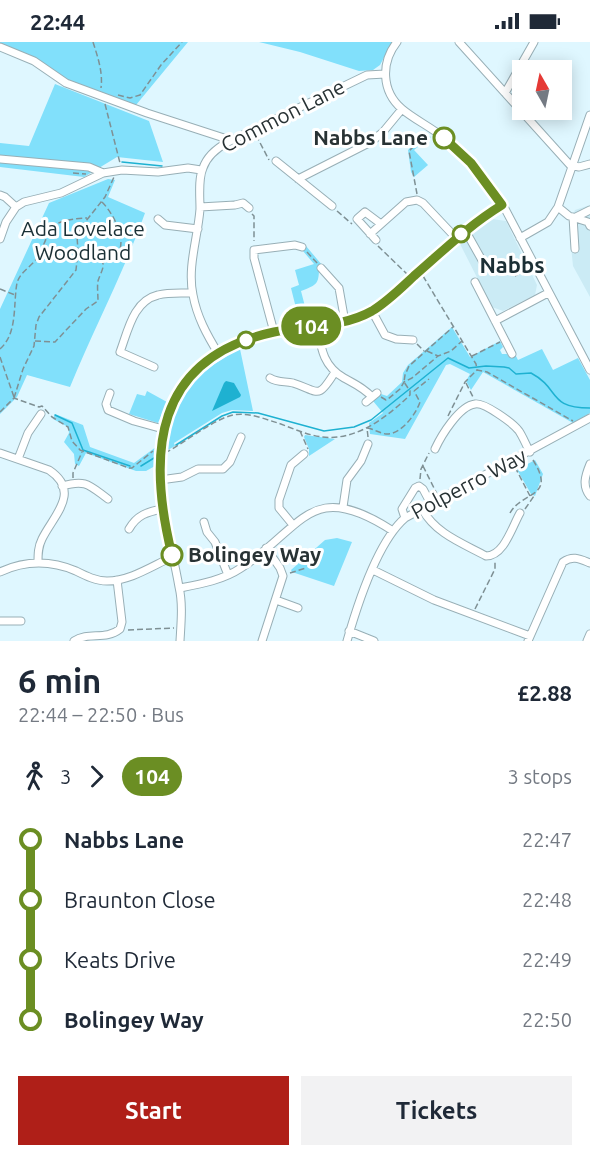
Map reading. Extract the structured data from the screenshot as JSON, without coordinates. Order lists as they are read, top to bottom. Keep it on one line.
{"streets":{"street":["Common Lane","Polperro Way"]},"districts":["Nabbs"],"parks":["Ada Lovelace Woodland"],"places":["Nabbs Lane","Bolingey Way"],"lines":["bus line 104"],"north":"top","page":{"status":"22:44","on_map":"104","heading":["6 min","22:44 – 22:50 · Bus","£2.88"],"legs":["3","104","3 stops"],"list":[{"name":"Nabbs Lane","value":"22:47"},{"name":"Braunton Close","value":"22:48"},{"name":"Keats Drive","value":"22:49"},{"name":"Bolingey Way","value":"22:50"}],"buttons":["Start","Tickets"]}}
